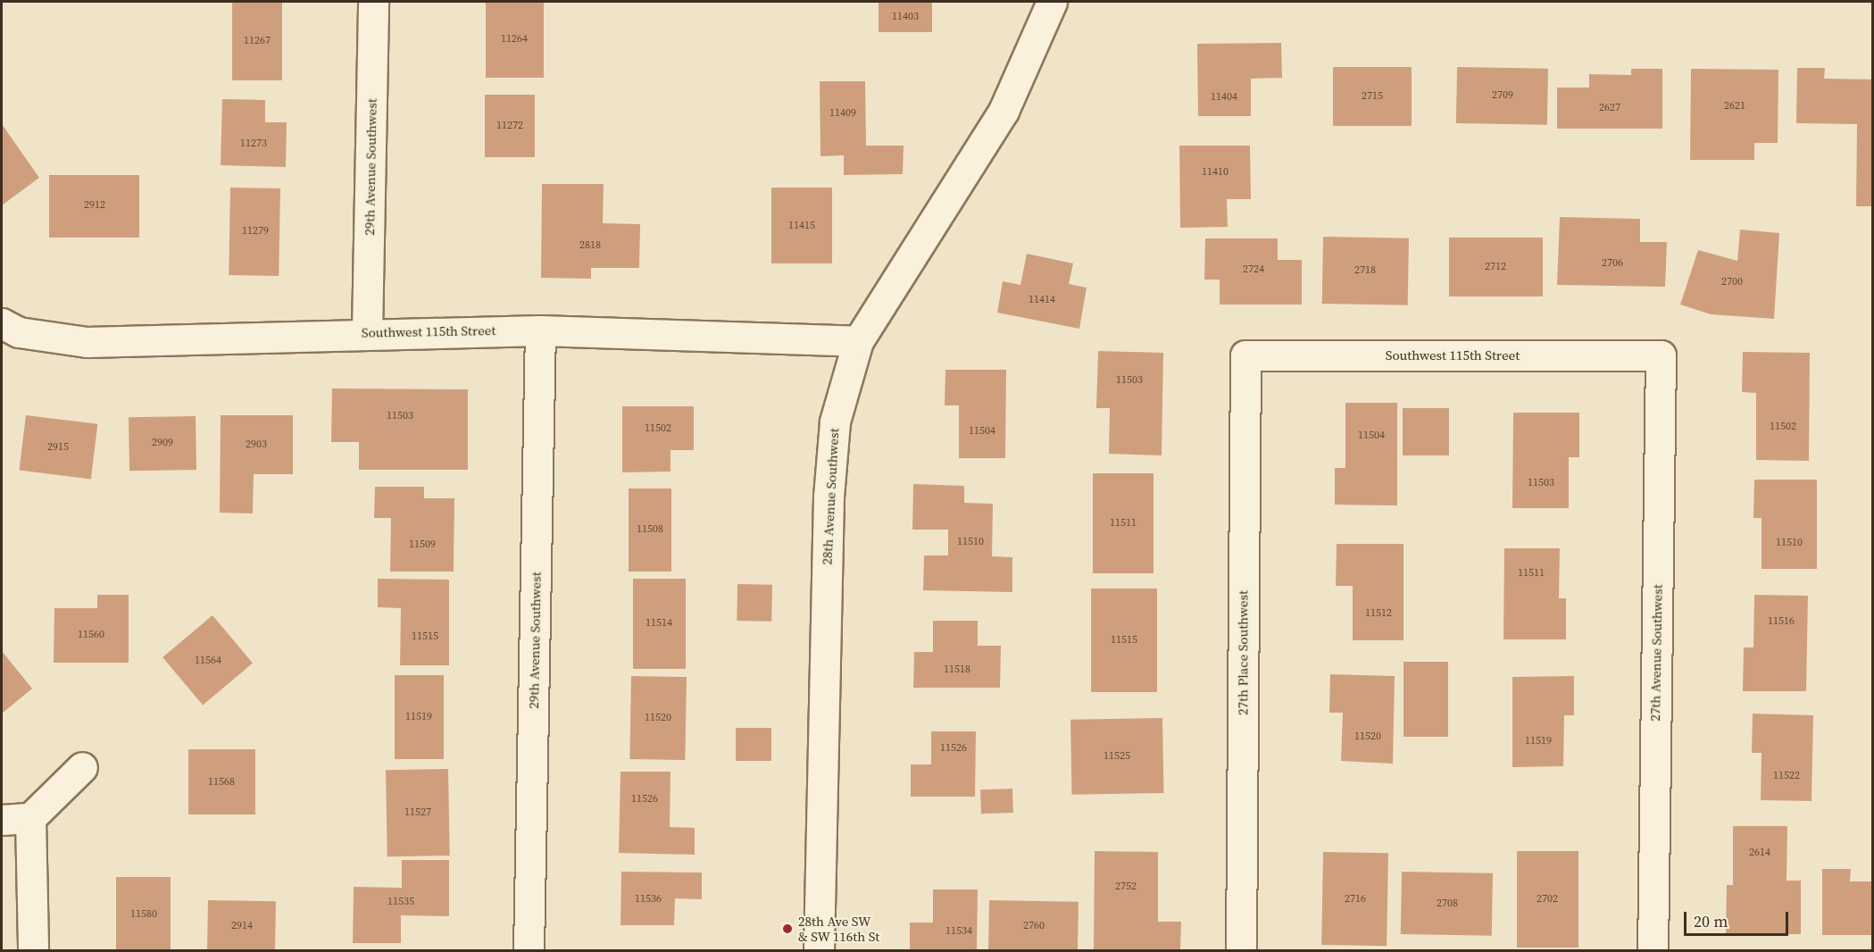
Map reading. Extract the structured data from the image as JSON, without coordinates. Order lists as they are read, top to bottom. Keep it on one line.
{"streets":{"street":["29th Avenue Southwest","Southwest 115th Street","28th Avenue Southwest","27th Place Southwest","27th Avenue Southwest"]},"crossings":[["29th Avenue Southwest","Southwest 115th Street"],["Southwest 115th Street","28th Avenue Southwest"],["Southwest 115th Street","27th Place Southwest"],["Southwest 115th Street","27th Avenue Southwest"]],"places":["28th Ave SW & SW 116th St"],"house_numbers":["11403","11264","11267","2709","2715","11404","2621","2627","11409","11272","11273","11410","2912","11415","11279","2818","2706","2712","2724","2718","2700","11414","11503","11503","11502","11502","11504","11504","2909","2903","2915","11503","11511","11508","11510","11510","11509","11511","11512","11516","11514","11560","11515","11515","11564","11518","11519","11520","11520","11519","11526","11525","11522","11568","11526","11527","2614","2752","11536","2716","2702","11535","2708","11580","2914","2760","11534"],"scale_bar":"20 m"}
